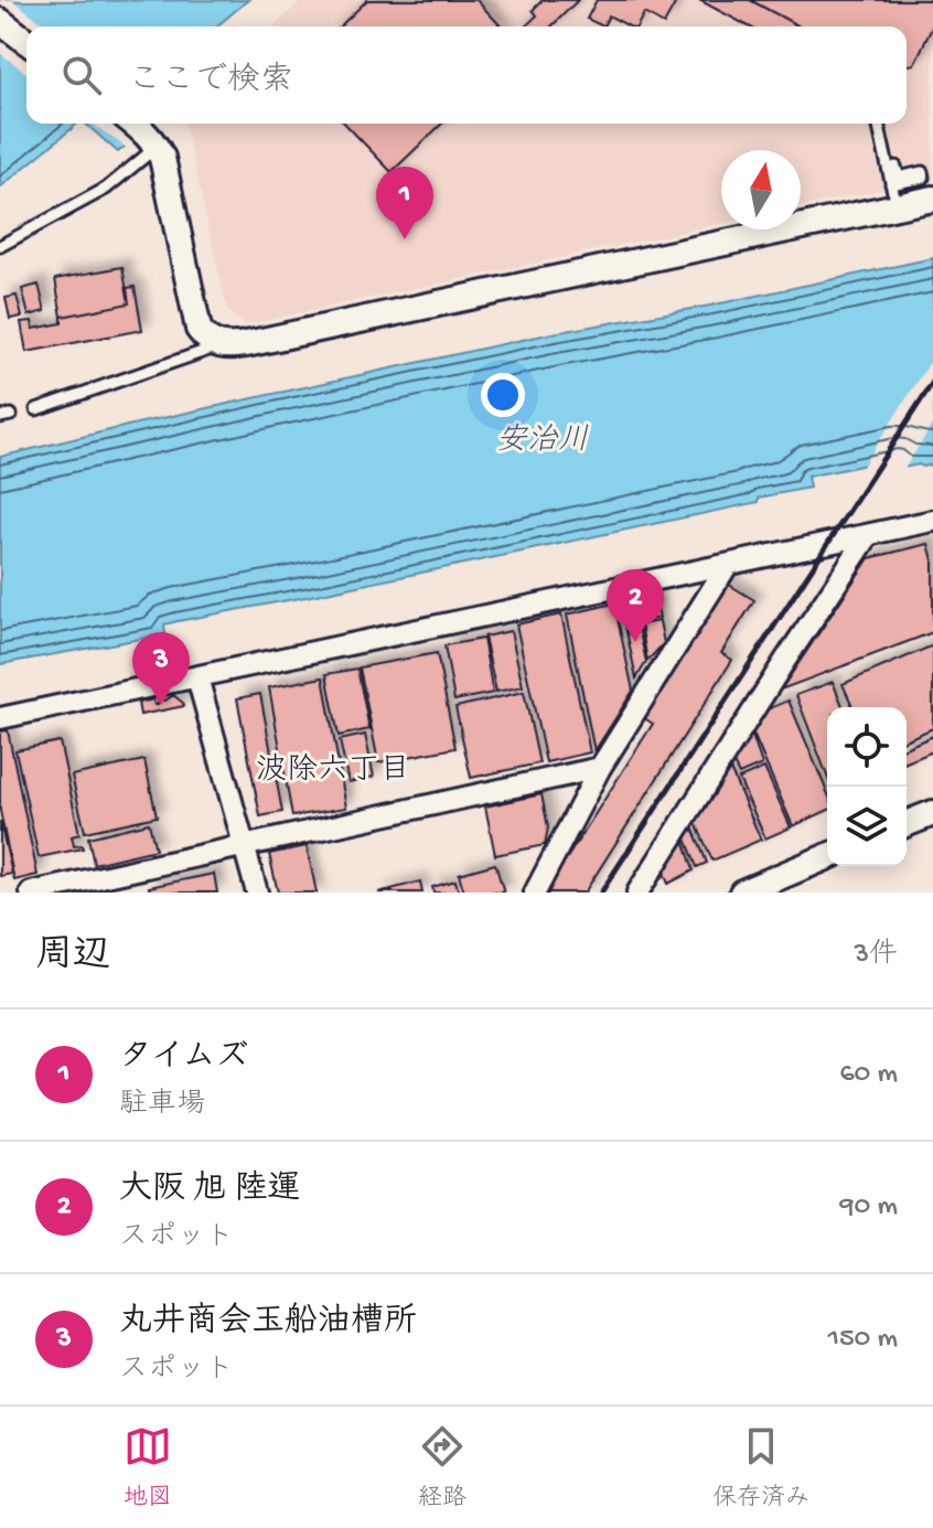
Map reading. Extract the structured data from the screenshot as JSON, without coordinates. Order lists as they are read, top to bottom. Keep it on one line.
{"districts":["波除六丁目"],"water":["安治川"],"north":"top","page":{"search":"ここで検索","pins":["1","2","3"],"heading":["周辺","3件"],"list":[{"mark":"1","name":"タイムズ","note":"駐車場","value":"60 m"},{"mark":"2","name":"大阪 旭 陸運","note":"スポット","value":"90 m"},{"mark":"3","name":"丸井商会玉船油槽所","note":"スポット","value":"150 m"}],"nav":["地図","経路","保存済み"]}}
